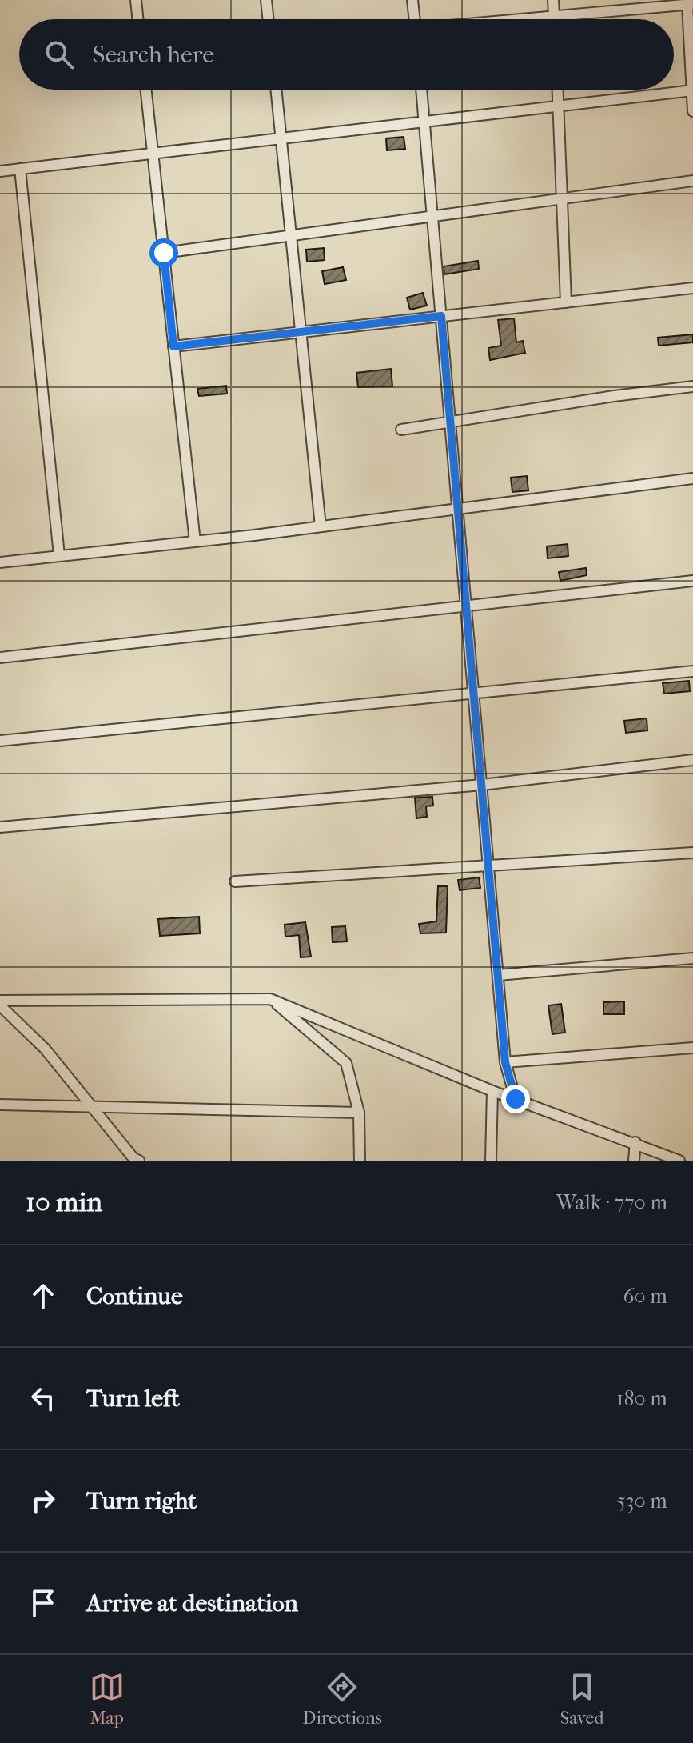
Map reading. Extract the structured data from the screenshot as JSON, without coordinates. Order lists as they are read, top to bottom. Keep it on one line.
{"page":{"search":"Search here","heading":["10 min","Walk · 770 m"],"list":[["Continue","60 m"],["Turn left","180 m"],["Turn right","530 m"],"Arrive at destination"],"nav":["Map","Directions","Saved"]}}
